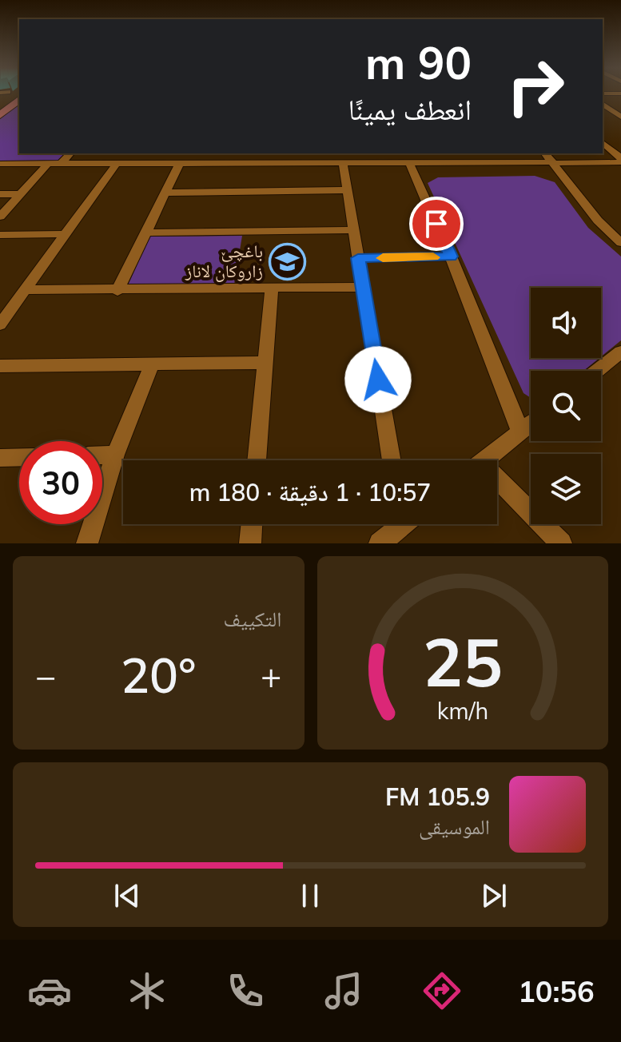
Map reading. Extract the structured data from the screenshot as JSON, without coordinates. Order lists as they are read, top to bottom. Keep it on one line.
{"places":{"school or university":["باغچێ زاروكان لاناز"]},"page":{"turn":["90 m","انعطف يمينًا"],"limit":"30","trip":"10:57 · 1 دقيقة · 180 m","tile":"التكييف","heat":["−","20°","+"],"song":["105.9 FM","الموسيقى"],"tabs":"10:56","gauge":["25","km/h"]}}
